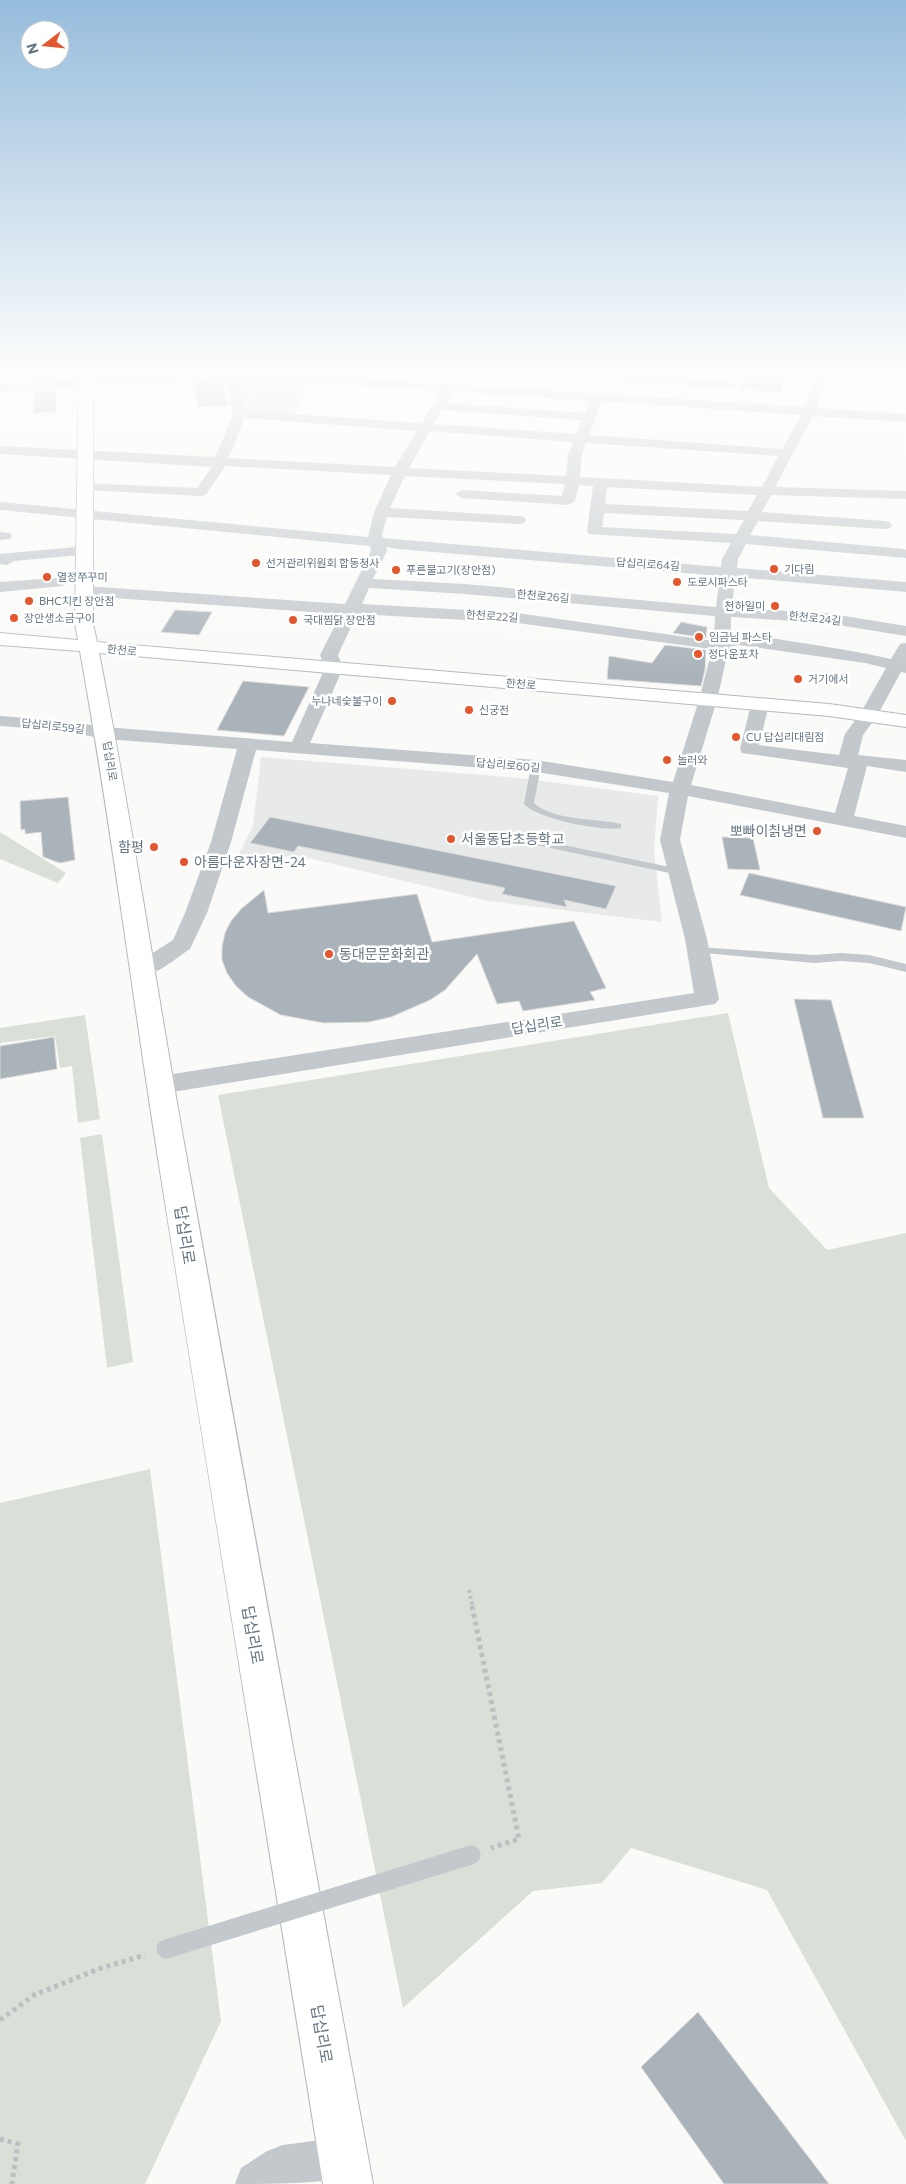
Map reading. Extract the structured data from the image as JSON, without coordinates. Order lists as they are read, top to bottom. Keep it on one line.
{"streets":{"main road":["한천로","답십리로"],"street":["답십리로64길","한천로26길","한천로22길","한천로24길","답십리로59길","답십리로60길"]},"crossings":[["답십리로64길","한천로26길"],["답십리로64길","답십리로"],["한천로26길","한천로24길"],["한천로22길","답십리로"],["한천로","답십리로"],["답십리로59길","답십리로"],["답십리로59길","답십리로60길"],["답십리로","답십리로60길"]],"places":["선거관리위원회 합동청사","기다림","푸른물고기(장안점)","열정쭈꾸미","도로시파스타","BHC치킨 장안점","천하일미","장안생소금구이","국대찜닭 장안점","임금님 파스타","정다운포차","거기에서","누나네숯불구이","신궁전","CU 답십리대림점","놀러와","뽀빠이칡냉면","서울동답초등학교","함평","아름다운자장면-24","동대문문화회관"],"north":"left"}
